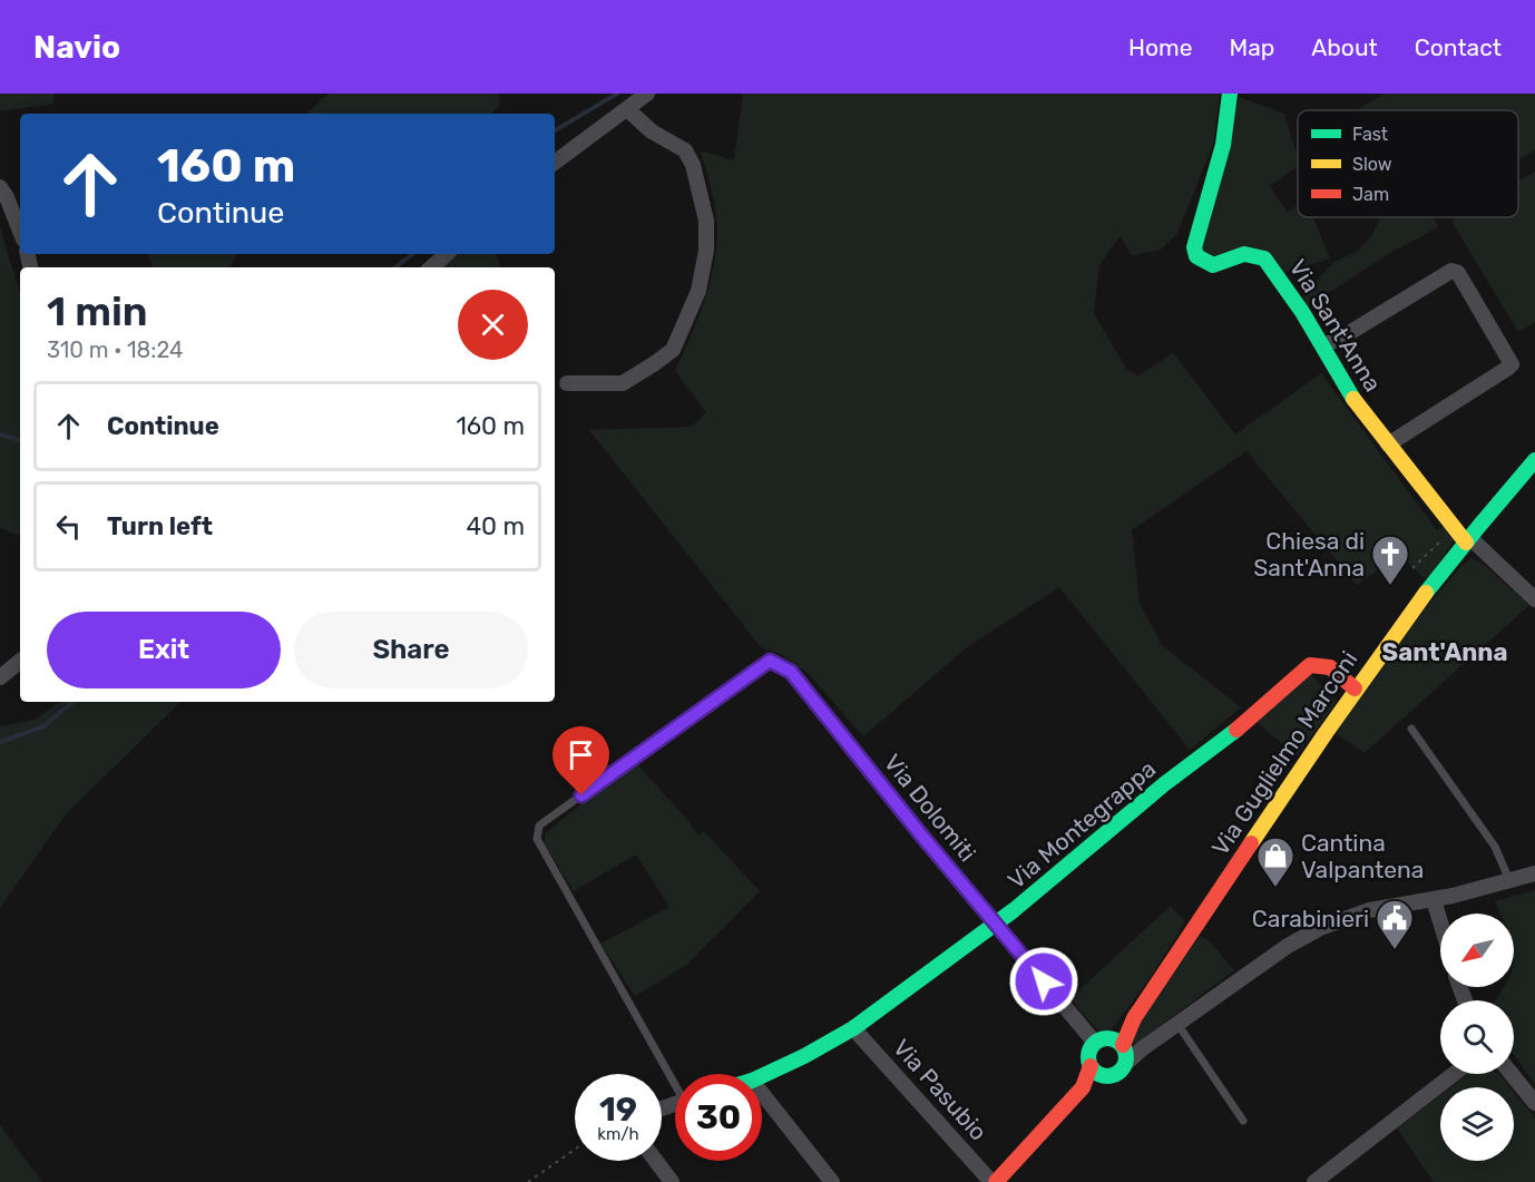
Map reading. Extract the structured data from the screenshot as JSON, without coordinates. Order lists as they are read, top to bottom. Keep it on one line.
{"streets":{"street":["Via Sant'Anna","Via Guglielmo Marconi","Via Dolomiti","Via Montegrappa","Via Pasubio"]},"crossings":[["Via Sant'Anna","Via Guglielmo Marconi"],["Via Guglielmo Marconi","Via Dolomiti"],["Via Guglielmo Marconi","Via Montegrappa"],["Via Dolomiti","Via Montegrappa"],["Via Montegrappa","Via Pasubio"]],"districts":["Sant'Anna"],"places":{"church":["Chiesa di Sant'Anna"],"shop":["Cantina Valpantena"],"public building":["Carabinieri"]},"legend":["Fast","Slow","Jam"],"north":"bottom left","page":{"header":"Navio","nav":["Home","Map","About","Contact"],"turn":["160 m","Continue"],"heading":["1 min","310 m · 18:24"],"list":[{"name":"Continue","value":"160 m"},{"name":"Turn left","value":"40 m"}],"buttons":["Exit","Share"],"speed":"19 km/h","limit":"30"}}
